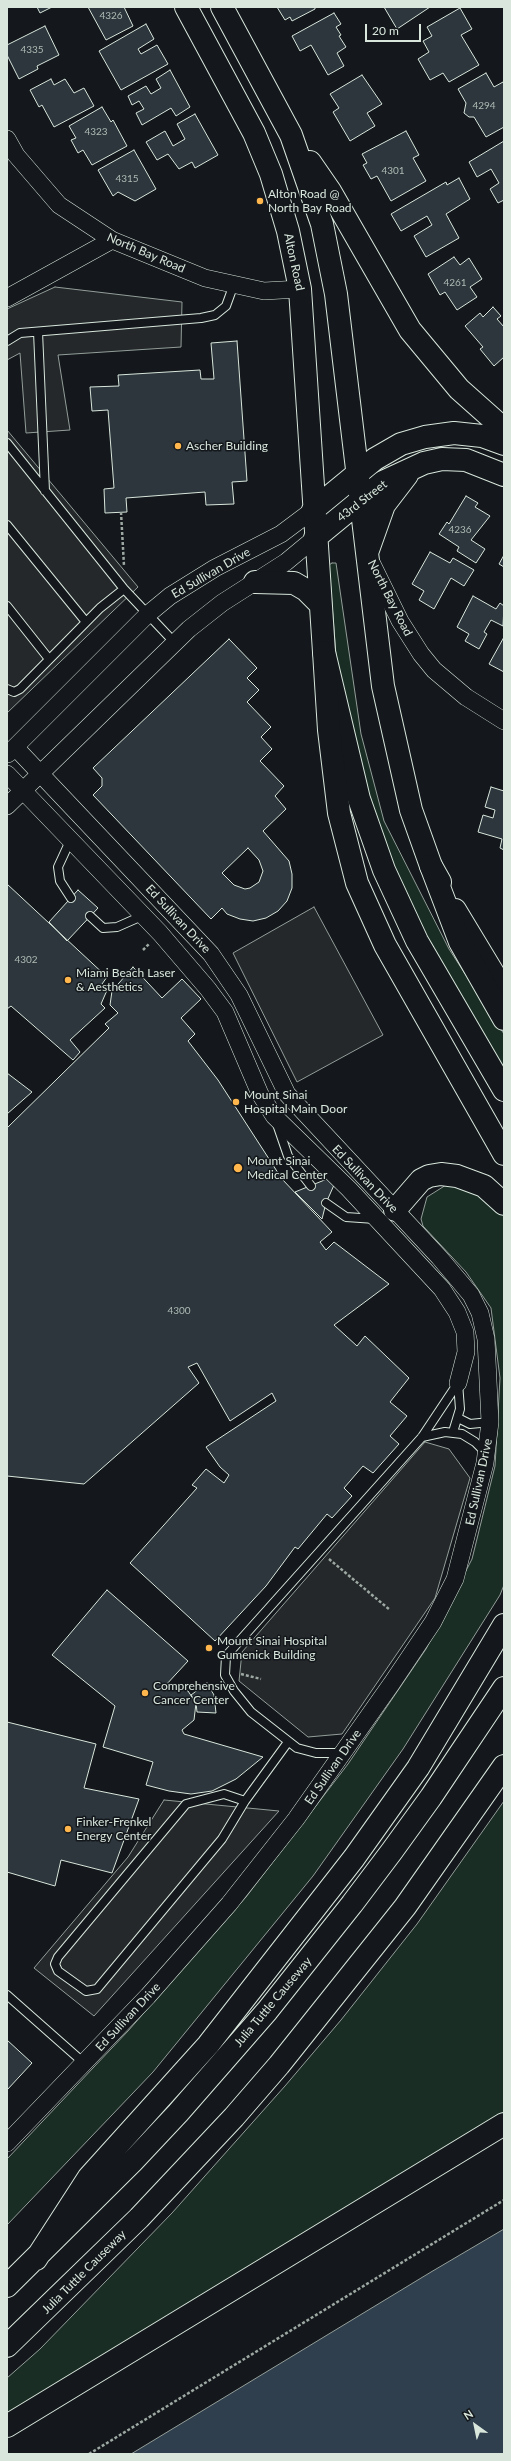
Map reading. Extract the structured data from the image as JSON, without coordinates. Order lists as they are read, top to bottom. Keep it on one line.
{"streets":{"main road":["Alton Road","43rd Street","Julia Tuttle Causeway"],"street":["North Bay Road","Ed Sullivan Drive"]},"crossings":[["North Bay Road","Alton Road"],["Alton Road","43rd Street"],["Alton Road","Ed Sullivan Drive"],["43rd Street","Ed Sullivan Drive"]],"places":["Alton Road @ North Bay Road","Ascher Building","Miami Beach Laser & Aesthetics","Mount Sinai Hospital Main Door","Mount Sinai Medical Center","Mount Sinai Hospital Gumenick Building","Comprehensive Cancer Center","Finker-Frenkel Energy Center"],"house_numbers":["4326","4335","4294","4323","4301","4315","4261","4236","4302","4300"],"scale_bar":"20 m","north":"top left"}
